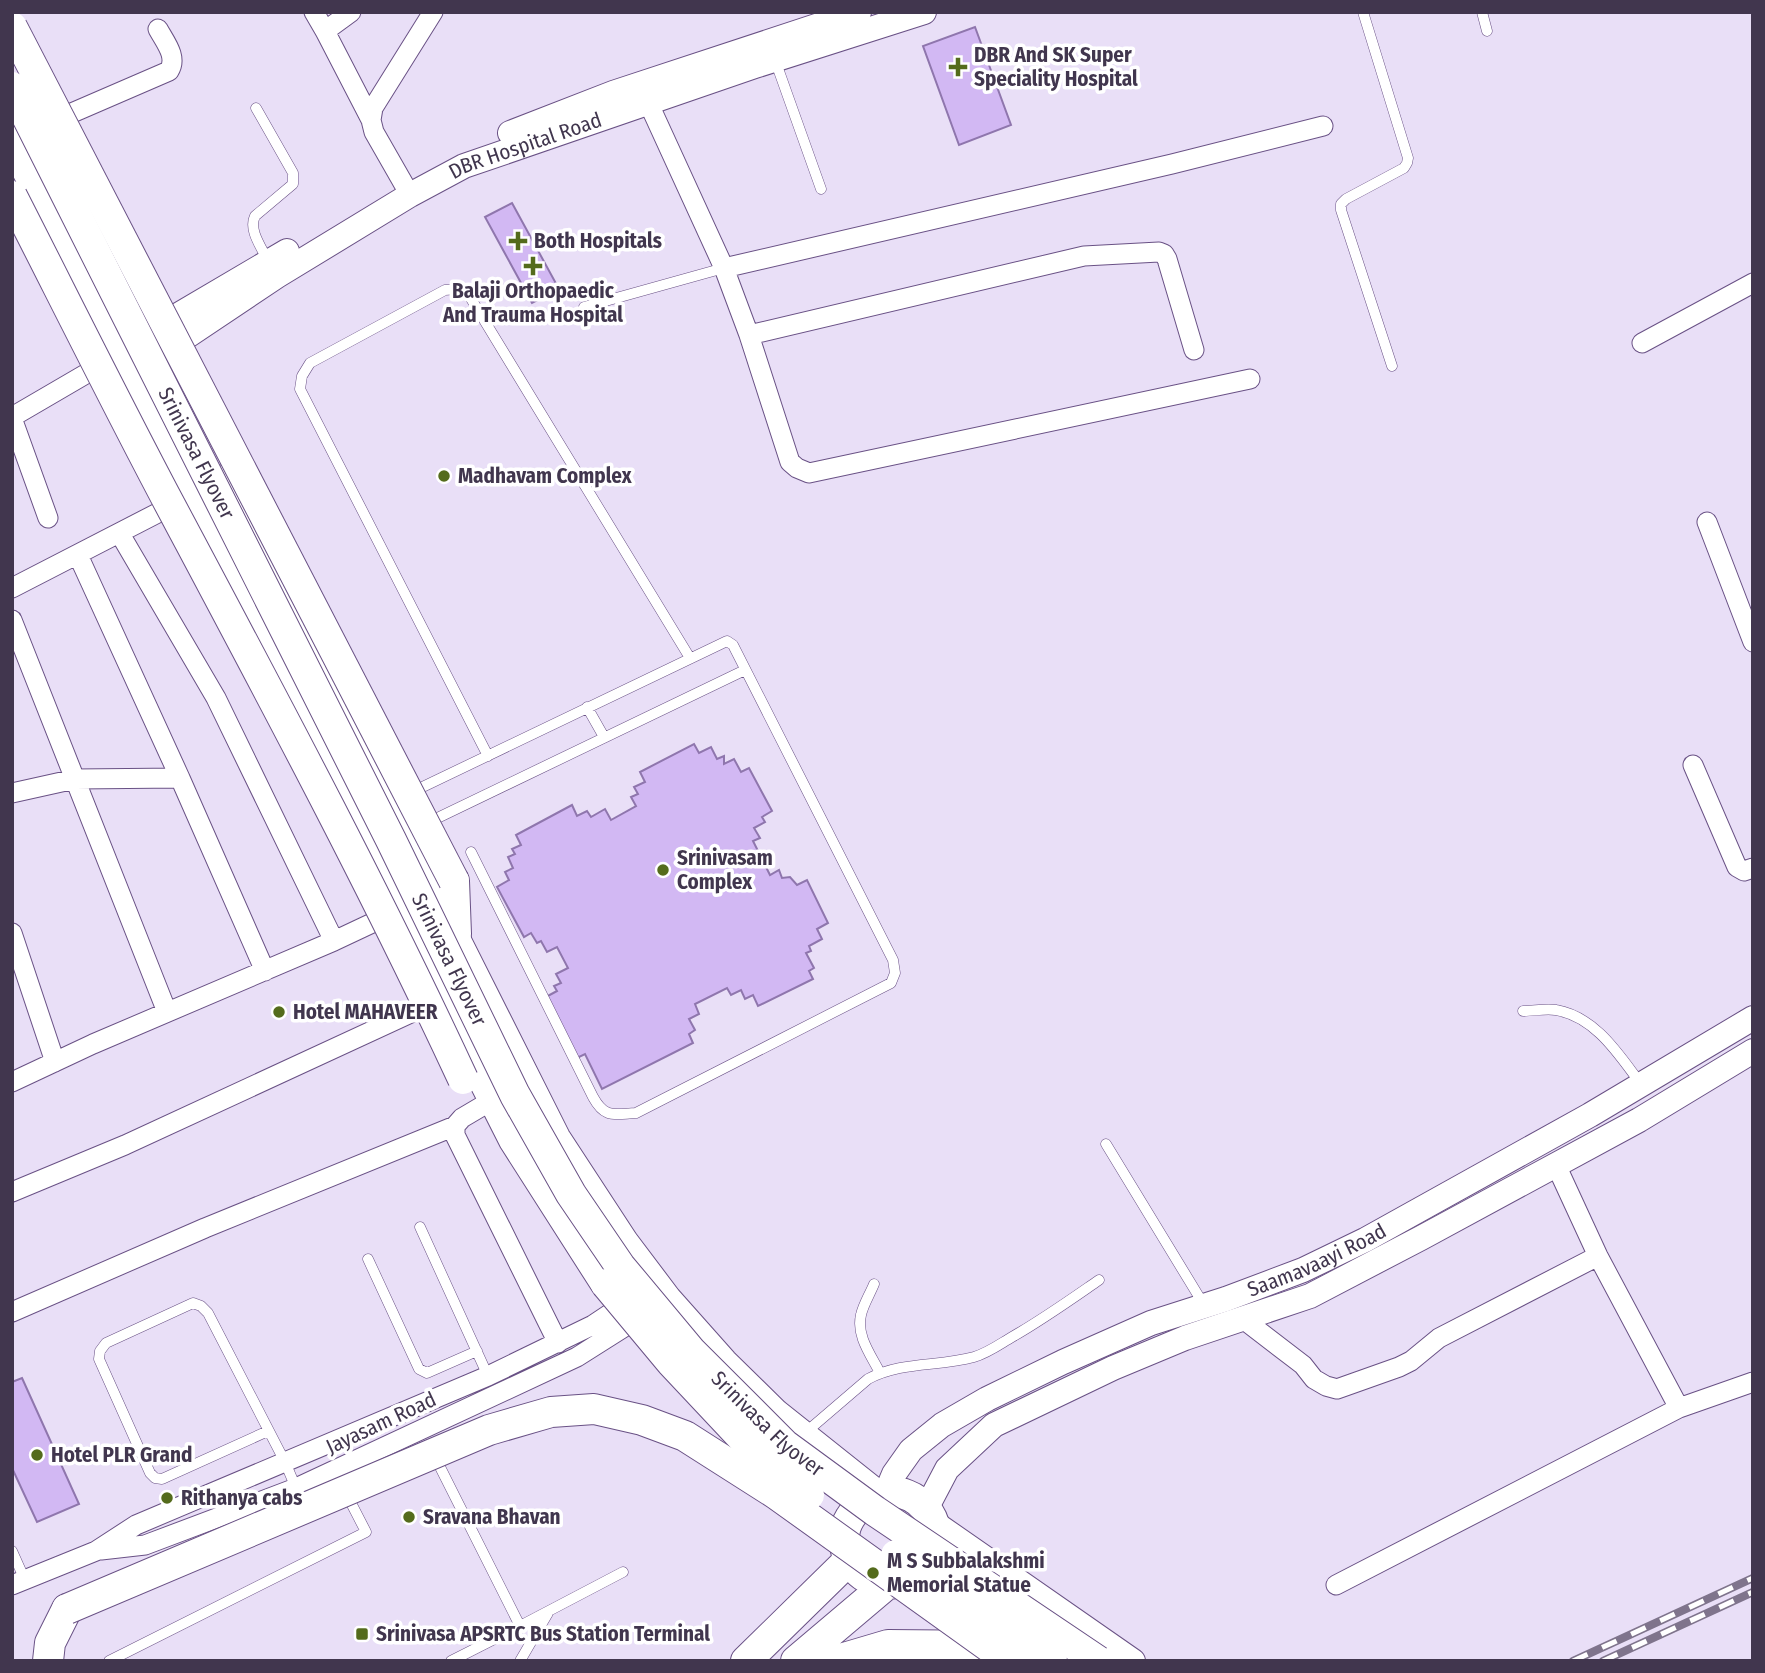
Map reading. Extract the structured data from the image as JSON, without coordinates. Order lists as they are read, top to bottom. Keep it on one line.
{"streets":{"main road":["Srinivasa Flyover"],"street":["DBR Hospital Road","Saamavaayi Road","Jayasam Road"]},"places":{"health":["DBR And SK Super Speciality Hospital","Both Hospitals","Balaji Orthopaedic And Trauma Hospital"],"other":["Madhavam Complex","Srinivasam Complex","Hotel MAHAVEER","Hotel PLR Grand","Rithanya cabs","Sravana Bhavan","M S Subbalakshmi Memorial Statue"],"transit":["Srinivasa APSRTC Bus Station Terminal"]}}
